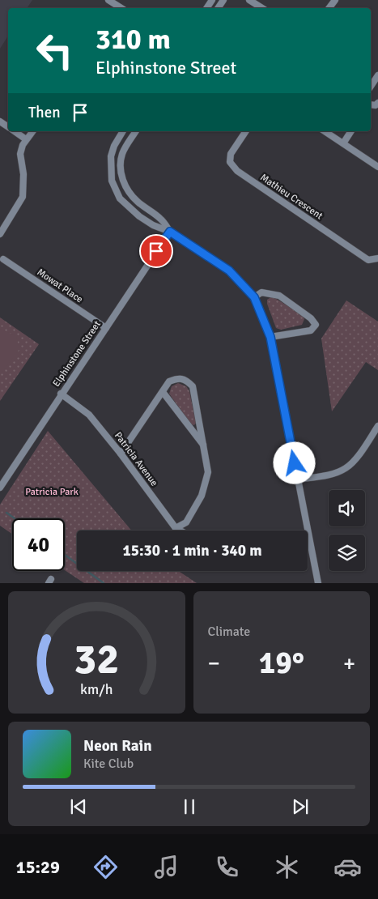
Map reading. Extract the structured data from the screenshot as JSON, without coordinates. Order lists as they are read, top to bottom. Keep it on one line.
{"streets":{"street":["Mathieu Crescent","Mowat Place","Elphinstone Street","Patricia Avenue"]},"crossings":[["Mowat Place","Elphinstone Street"],["Elphinstone Street","Patricia Avenue"]],"parks":["Patricia Park"],"page":{"turn":["310 m","Elphinstone Street"],"then":"Then","limit":"40","trip":"15:30 · 1 min · 340 m","tile":"Climate","heat":["−","19°","+"],"song":["Neon Rain","Kite Club"],"tabs":"15:29","gauge":["32","km/h"]}}
